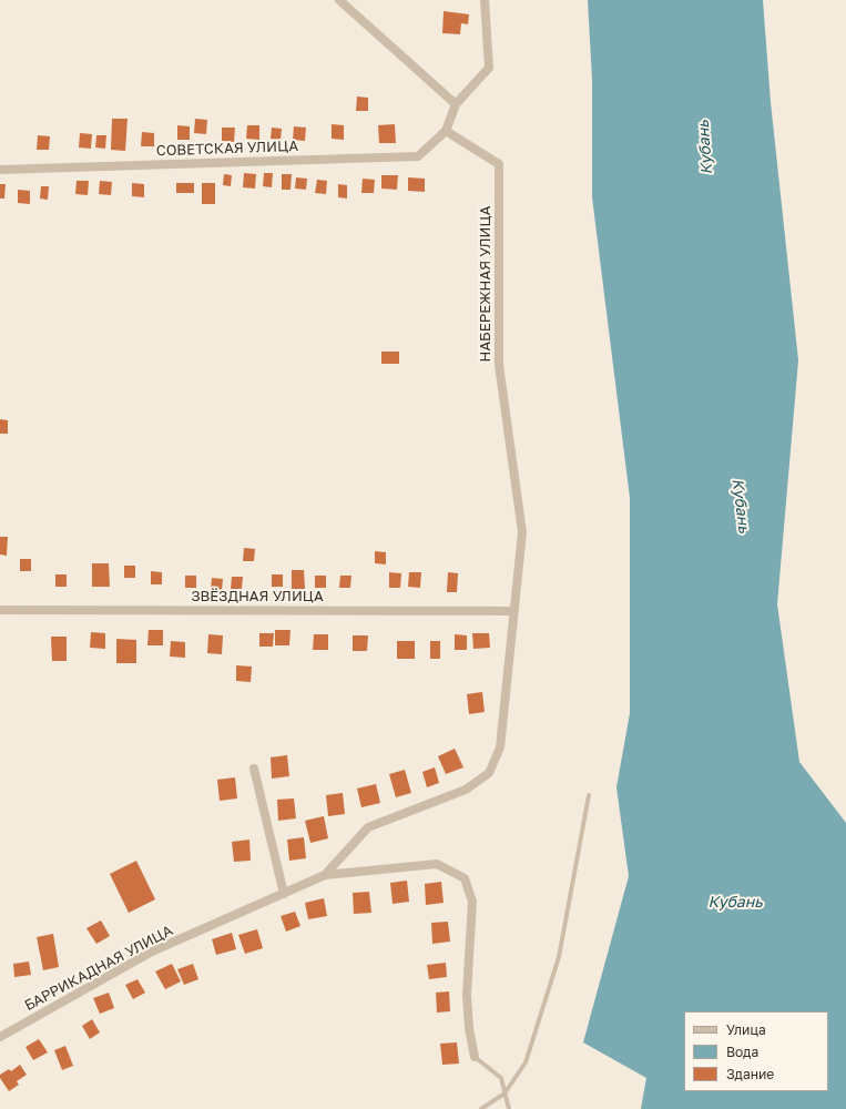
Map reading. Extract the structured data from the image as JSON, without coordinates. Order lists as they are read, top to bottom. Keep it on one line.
{"streets":{"street":["СОВЕТСКАЯ УЛИЦА","НАБЕРЕЖНАЯ УЛИЦА","ЗВЁЗДНАЯ УЛИЦА","БАРРИКАДНАЯ УЛИЦА"]},"crossings":[["СОВЕТСКАЯ УЛИЦА","НАБЕРЕЖНАЯ УЛИЦА"],["НАБЕРЕЖНАЯ УЛИЦА","ЗВЁЗДНАЯ УЛИЦА"],["НАБЕРЕЖНАЯ УЛИЦА","БАРРИКАДНАЯ УЛИЦА"],["ЗВЁЗДНАЯ УЛИЦА","БАРРИКАДНАЯ УЛИЦА"]],"water":["Кубань"],"legend":["Улица","Вода","Здание"]}
